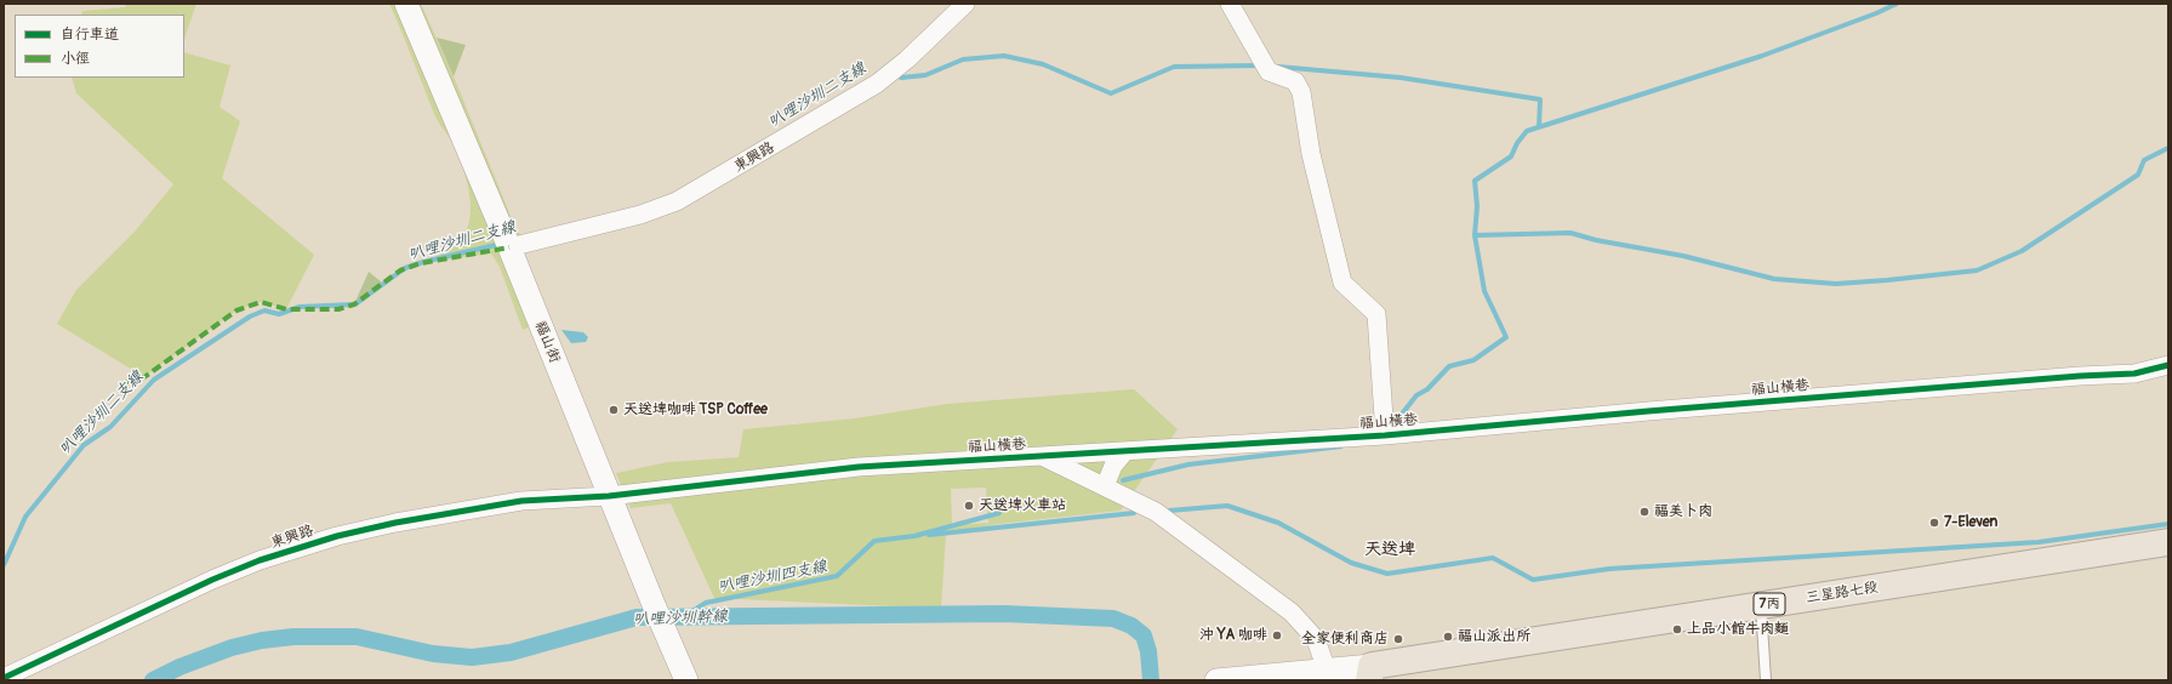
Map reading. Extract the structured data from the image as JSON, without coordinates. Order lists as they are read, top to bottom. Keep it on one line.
{"streets":{"main road":["三星路七段","7丙"],"street":["東興路","福山街","福山橫巷"]},"crossings":[["東興路","福山街"],["東興路","福山橫巷"],["福山街","福山橫巷"]],"districts":["天送埤"],"water":["叭哩沙圳二支線","叭哩沙圳四支線","叭哩沙圳幹線"],"places":["天送埤咖啡 TSP Coffee","天送埤火車站","福美卜肉","7-Eleven","上品小館牛肉麵","沖 YA 咖啡","福山派出所","全家便利商店"],"legend":["自行車道","小徑"]}
